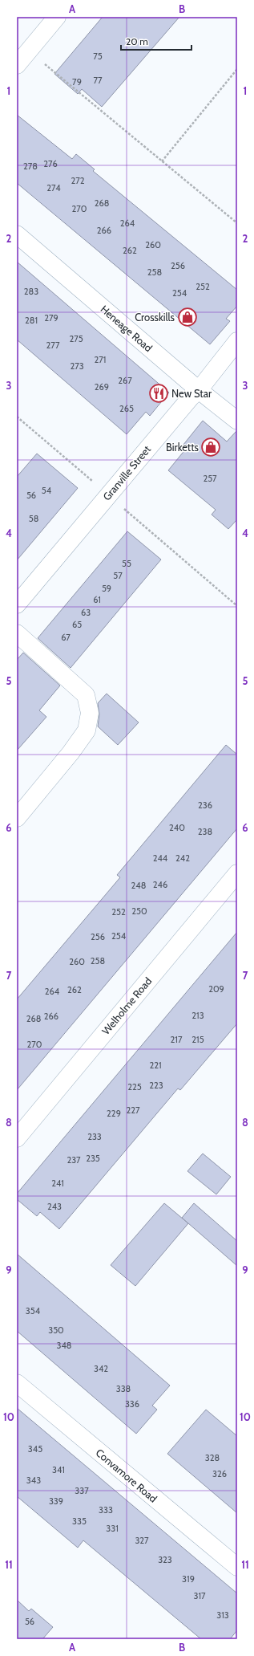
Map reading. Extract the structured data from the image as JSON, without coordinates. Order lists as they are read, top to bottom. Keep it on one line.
{"streets":{"street":["Heneage Road","Granville Street","Welholme Road","Convamore Road"]},"crossings":[["Heneage Road","Granville Street"]],"places":{"shop":["Crosskills","Birketts"],"restaurant":["New Star"]},"house_numbers":["75","77","79","276","278","272","274","268","270","264","266","260","262","256","258","252","283","254","279","281","275","277","271","273","267","269","265","257","54","56","58","55","57","59","61","63","65","67","236","240","238","244","242","246","248","250","252","254","256","258","260","209","262","264","213","266","268","217","215","270","221","223","225","227","229","233","235","237","241","243","354","350","348","342","338","336","345","328","341","326","343","337","339","333","335","331","327","323","319","317","313","56"],"scale_bar":"20 m","grid":{"columns":["A","B"],"rows":["1","2","3","4","5","6","7","8","9","10","11"]}}
